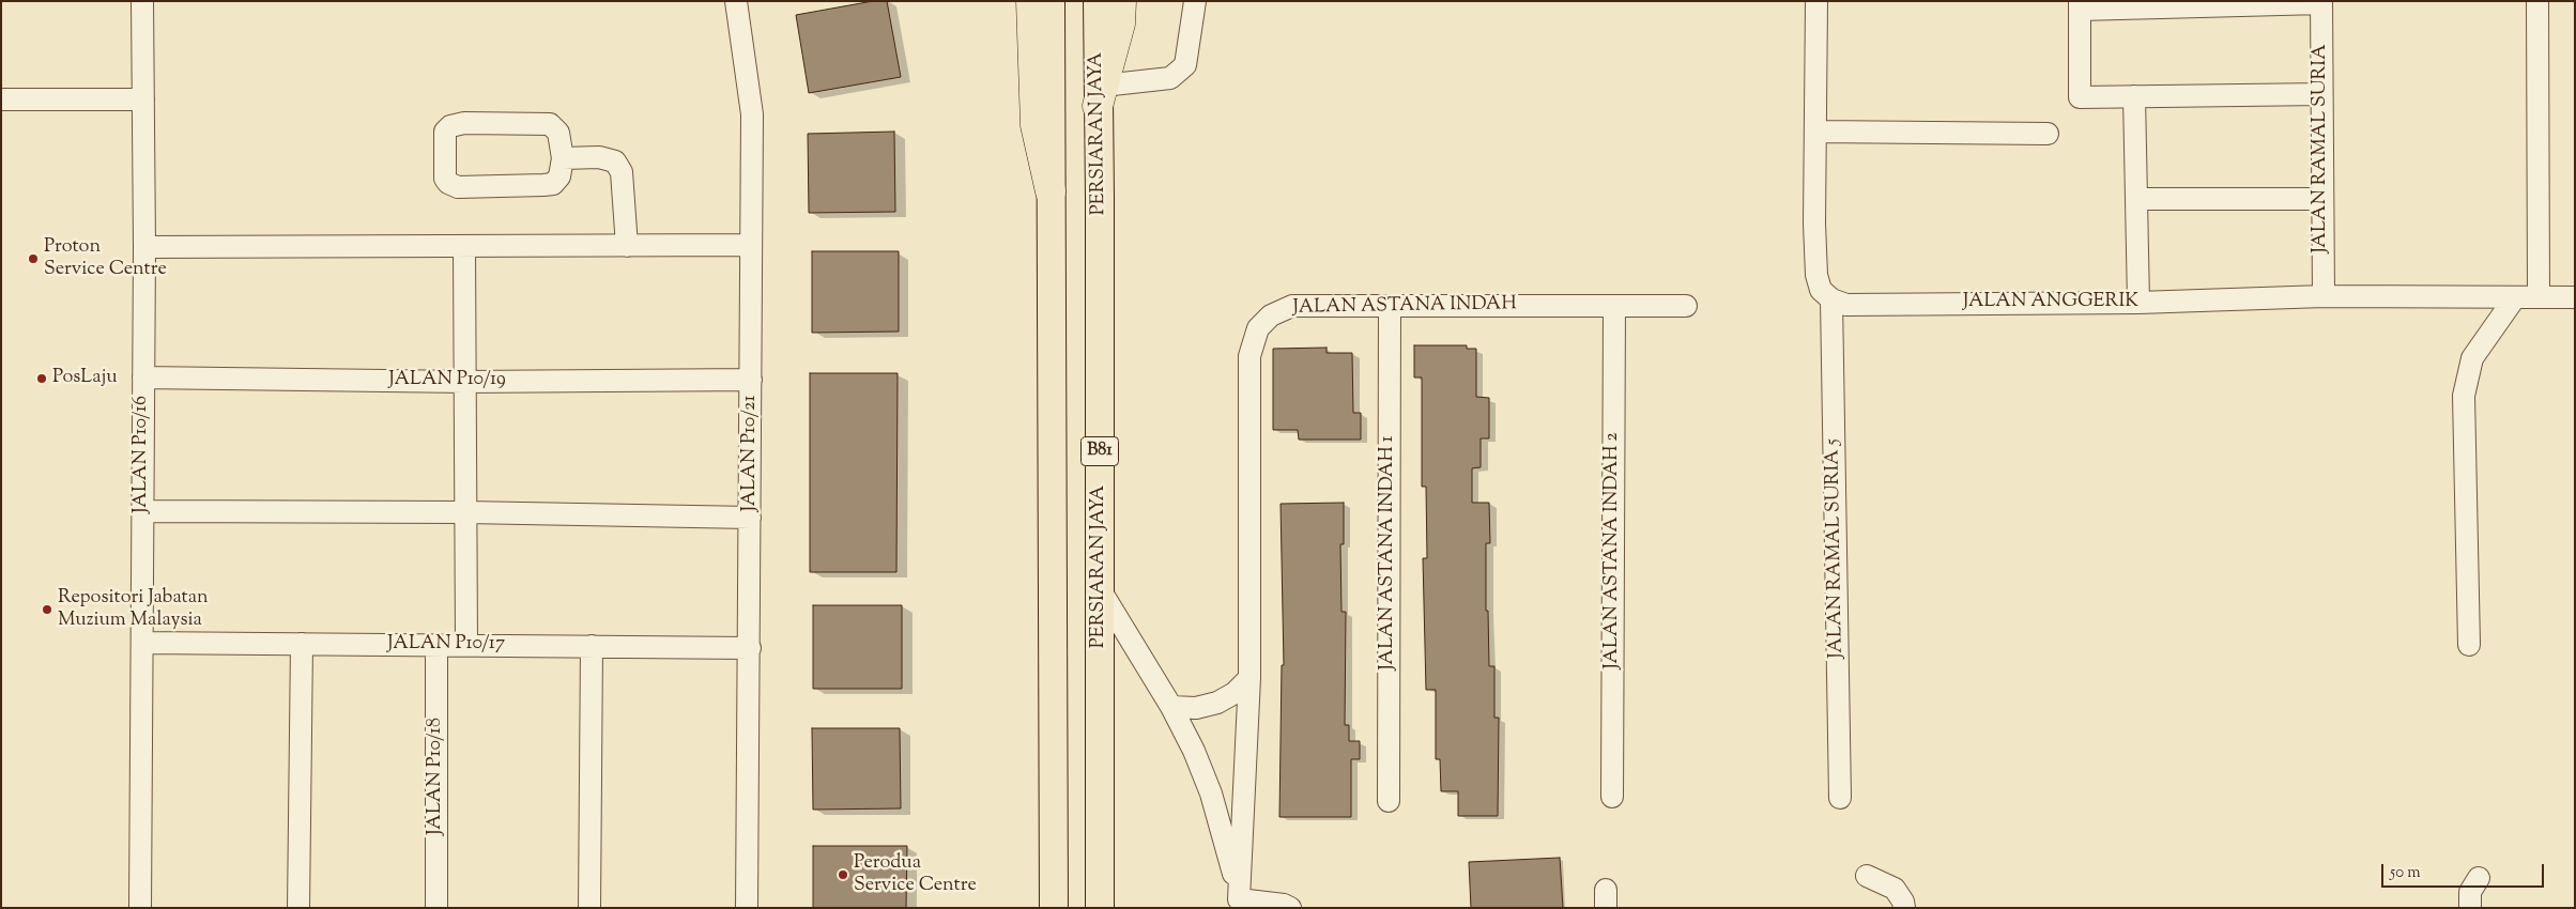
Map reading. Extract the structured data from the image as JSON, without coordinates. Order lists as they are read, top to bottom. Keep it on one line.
{"streets":{"main road":["PERSIARAN JAYA","B81"],"street":["JALAN RAMAL SURIA","JALAN ANGGERIK","JALAN ASTANA INDAH","JALAN P10/19","JALAN P10/21","JALAN P10/16","JALAN RAMAL SURIA 5","JALAN ASTANA INDAH 2","JALAN ASTANA INDAH 1","JALAN P10/17","JALAN P10/18"]},"crossings":[["JALAN RAMAL SURIA","JALAN ANGGERIK"],["JALAN ANGGERIK","JALAN RAMAL SURIA 5"],["JALAN ASTANA INDAH","JALAN ASTANA INDAH 2"],["JALAN ASTANA INDAH","JALAN ASTANA INDAH 1"],["JALAN P10/19","JALAN P10/21"],["JALAN P10/19","JALAN P10/16"],["JALAN P10/21","JALAN P10/17"],["JALAN P10/16","JALAN P10/17"],["JALAN P10/17","JALAN P10/18"]],"places":["Proton Service Centre","PosLaju","Repositori Jabatan Muzium Malaysia","Perodua Service Centre"],"scale_bar":"50 m"}
